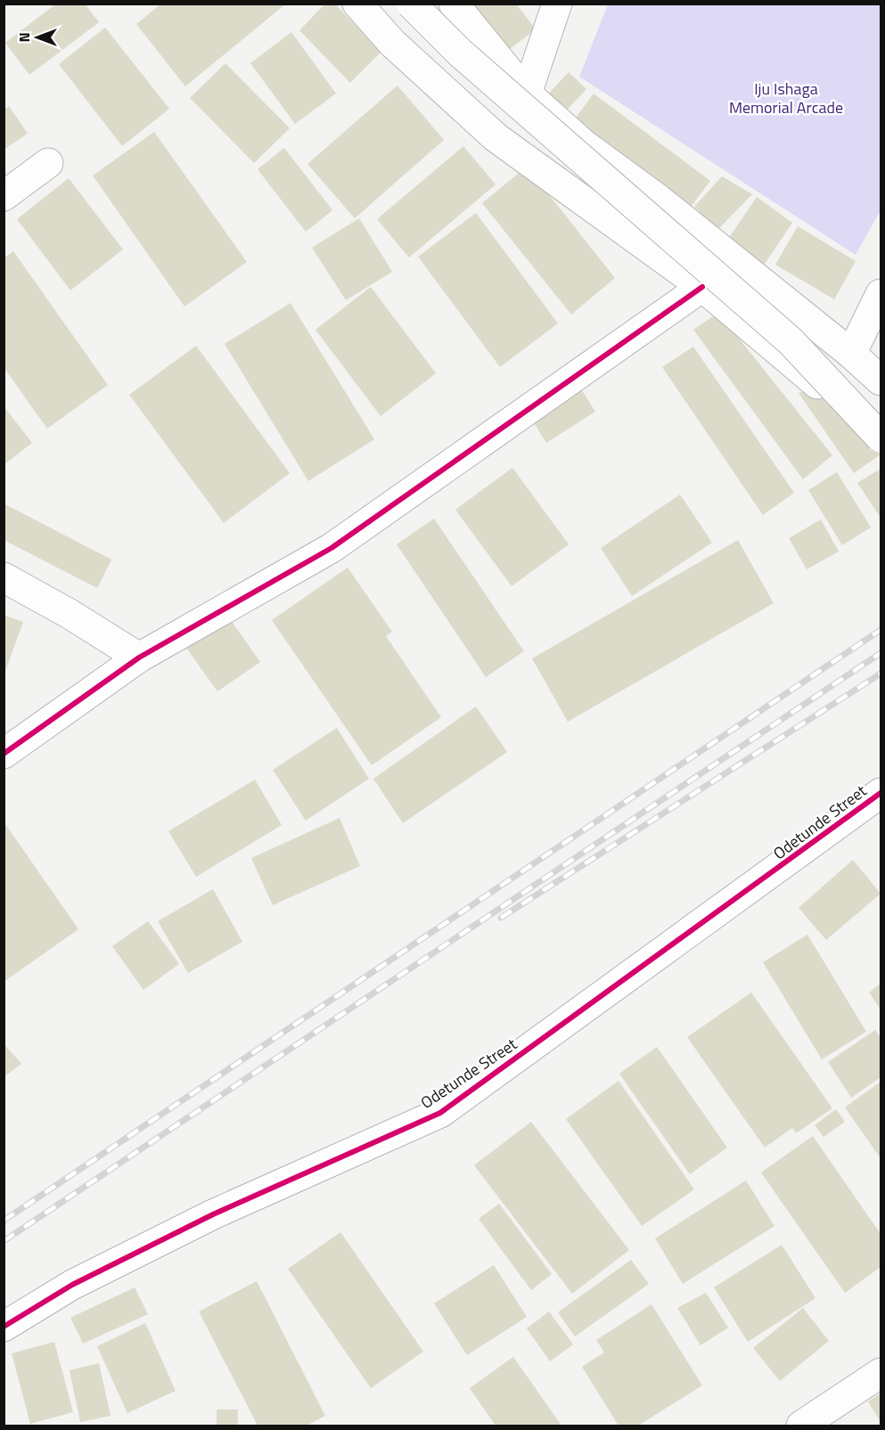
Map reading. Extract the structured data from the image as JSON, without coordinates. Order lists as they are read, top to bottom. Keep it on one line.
{"streets":{"street":["Odetunde Street"]},"parks":["Iju Ishaga Memorial Arcade"],"north":"left"}
